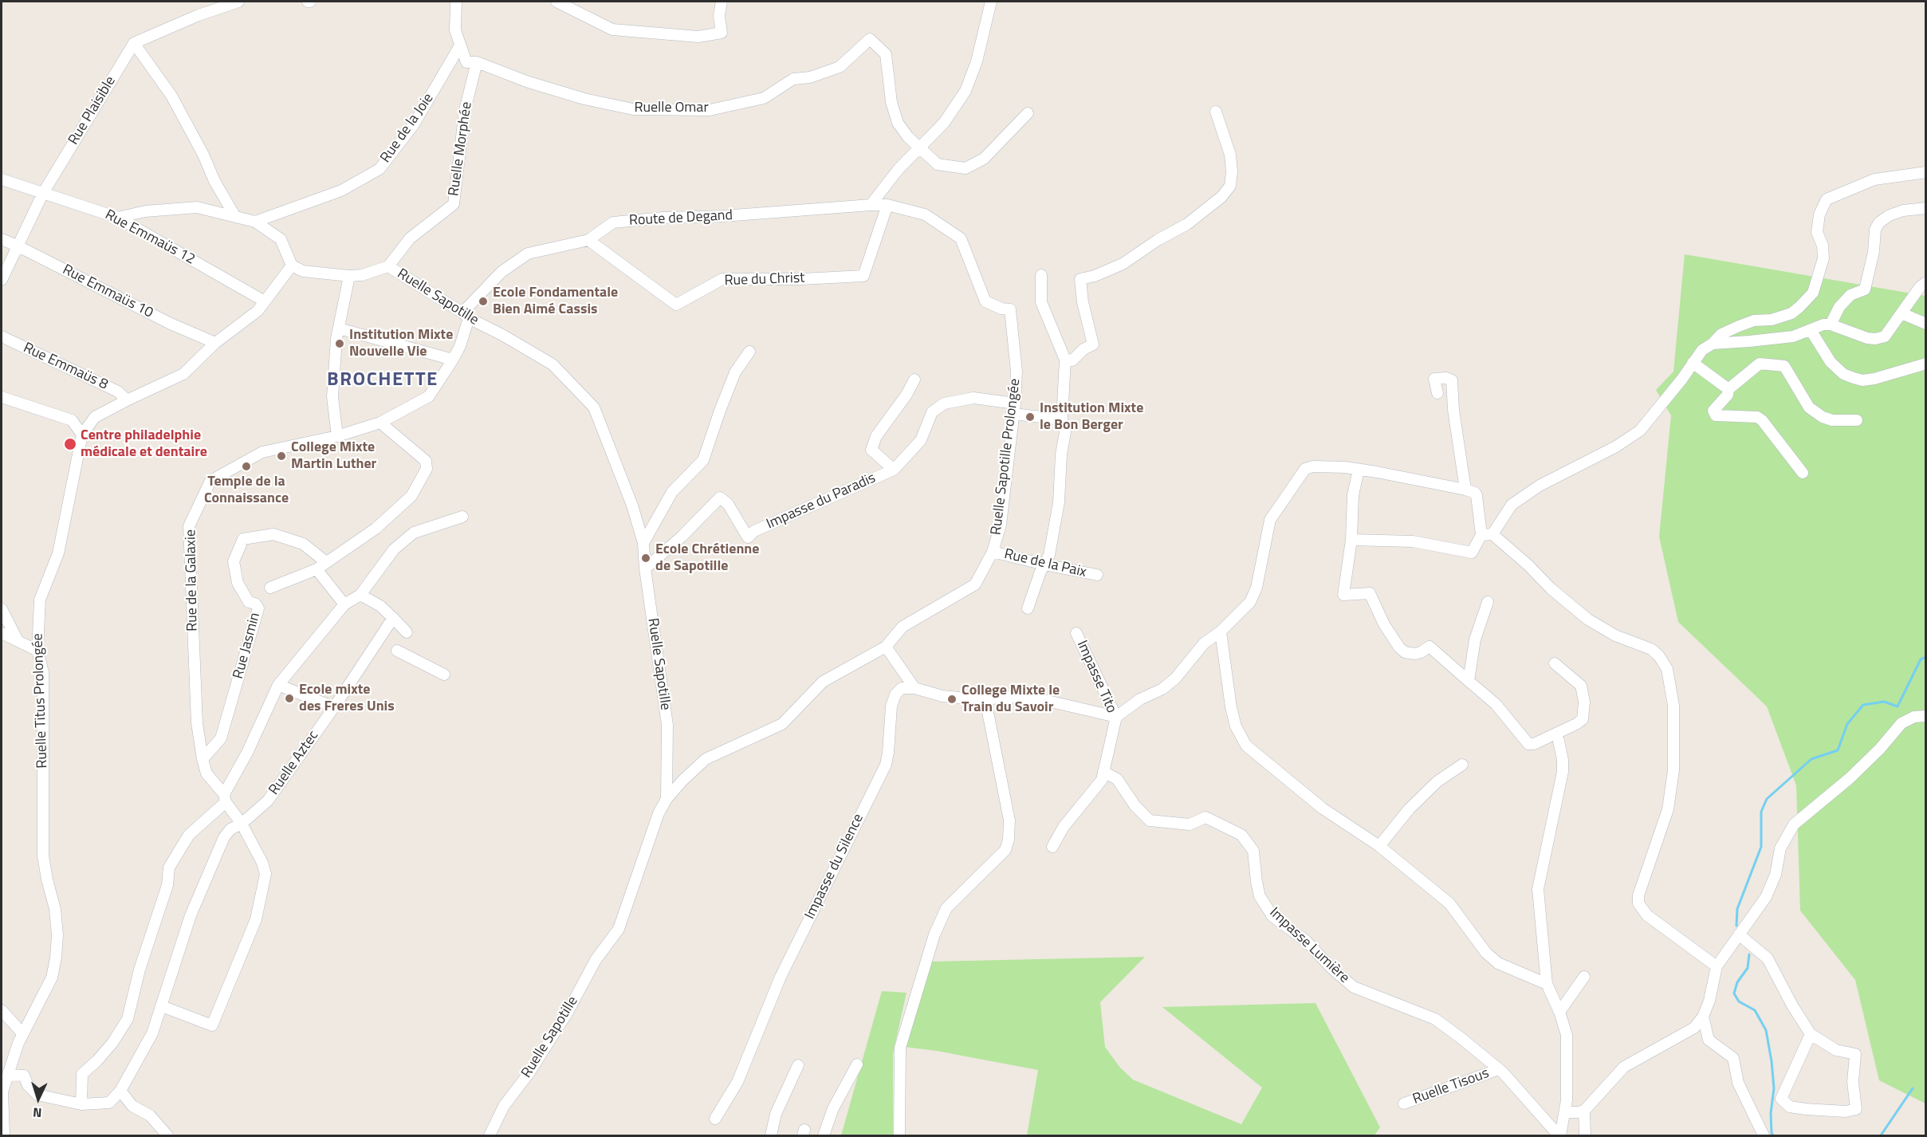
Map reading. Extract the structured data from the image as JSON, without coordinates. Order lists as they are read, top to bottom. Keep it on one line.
{"streets":{"street":["Ruelle Omar","Rue Plaisible","Rue de la Joie","Ruelle Morphée","Route de Degand","Rue Emmaüs 12","Rue du Christ","Rue Emmaüs 10","Ruelle Sapotille","Rue Emmaüs 8","Ruelle Sapotille Prolongée","Impasse du Paradis","Rue de la Paix","Rue de la Galaxie","Rue Jasmin","Impasse Tito","Ruelle Titus Prolongée","Ruelle Aztec","Impasse du Silence","Impasse Lumière","Ruelle Tisous"]},"crossings":[["Ruelle Omar","Rue de la Joie"],["Ruelle Omar","Ruelle Morphée"],["Rue Plaisible","Rue Emmaüs 12"],["Rue Plaisible","Rue Emmaüs 10"],["Ruelle Morphée","Ruelle Sapotille"],["Route de Degand","Rue du Christ"],["Route de Degand","Ruelle Sapotille"],["Route de Degand","Ruelle Sapotille Prolongée"],["Route de Degand","Rue de la Galaxie"],["Rue Emmaüs 12","Ruelle Titus Prolongée"],["Rue du Christ","Ruelle Sapotille Prolongée"],["Rue Emmaüs 10","Ruelle Titus Prolongée"],["Ruelle Sapotille","Ruelle Sapotille Prolongée"],["Ruelle Sapotille","Impasse du Paradis"],["Ruelle Sapotille","Rue de la Galaxie"],["Rue Emmaüs 8","Ruelle Titus Prolongée"],["Ruelle Sapotille Prolongée","Impasse du Paradis"],["Ruelle Sapotille Prolongée","Rue de la Paix"],["Rue de la Galaxie","Rue Jasmin"],["Rue de la Galaxie","Ruelle Aztec"],["Impasse Tito","Impasse Lumière"],["Impasse Lumière","Ruelle Tisous"]],"districts":["BROCHETTE"],"places":["Ecole Fondamentale Bien Aimé Cassis","Institution Mixte Nouvelle Vie","Institution Mixte le Bon Berger","Centre philadelphie médicale et dentaire","College Mixte Martin Luther","Temple de la Connaissance","Ecole Chrétienne de Sapotille","Ecole mixte des Freres Unis","College Mixte le Train du Savoir"],"north":"bottom"}
